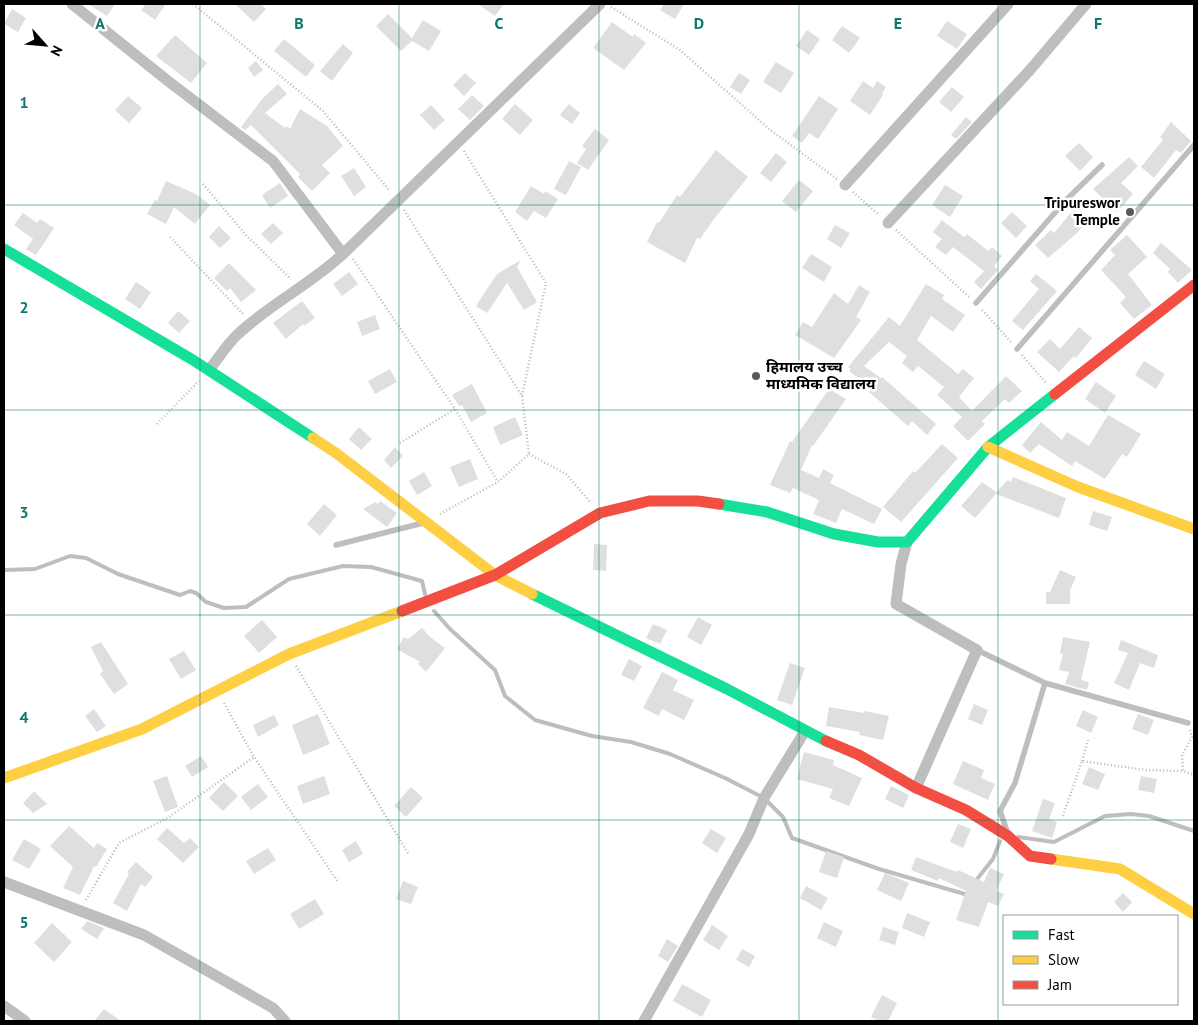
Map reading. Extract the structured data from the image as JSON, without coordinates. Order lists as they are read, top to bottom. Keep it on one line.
{"places":["Tripureswor Temple","हिमालय उच्च माध्यमिक विद्यालय"],"legend":["Fast","Slow","Jam"],"north":"bottom right","grid":{"columns":["A","B","C","D","E","F"],"rows":["1","2","3","4","5"]}}
